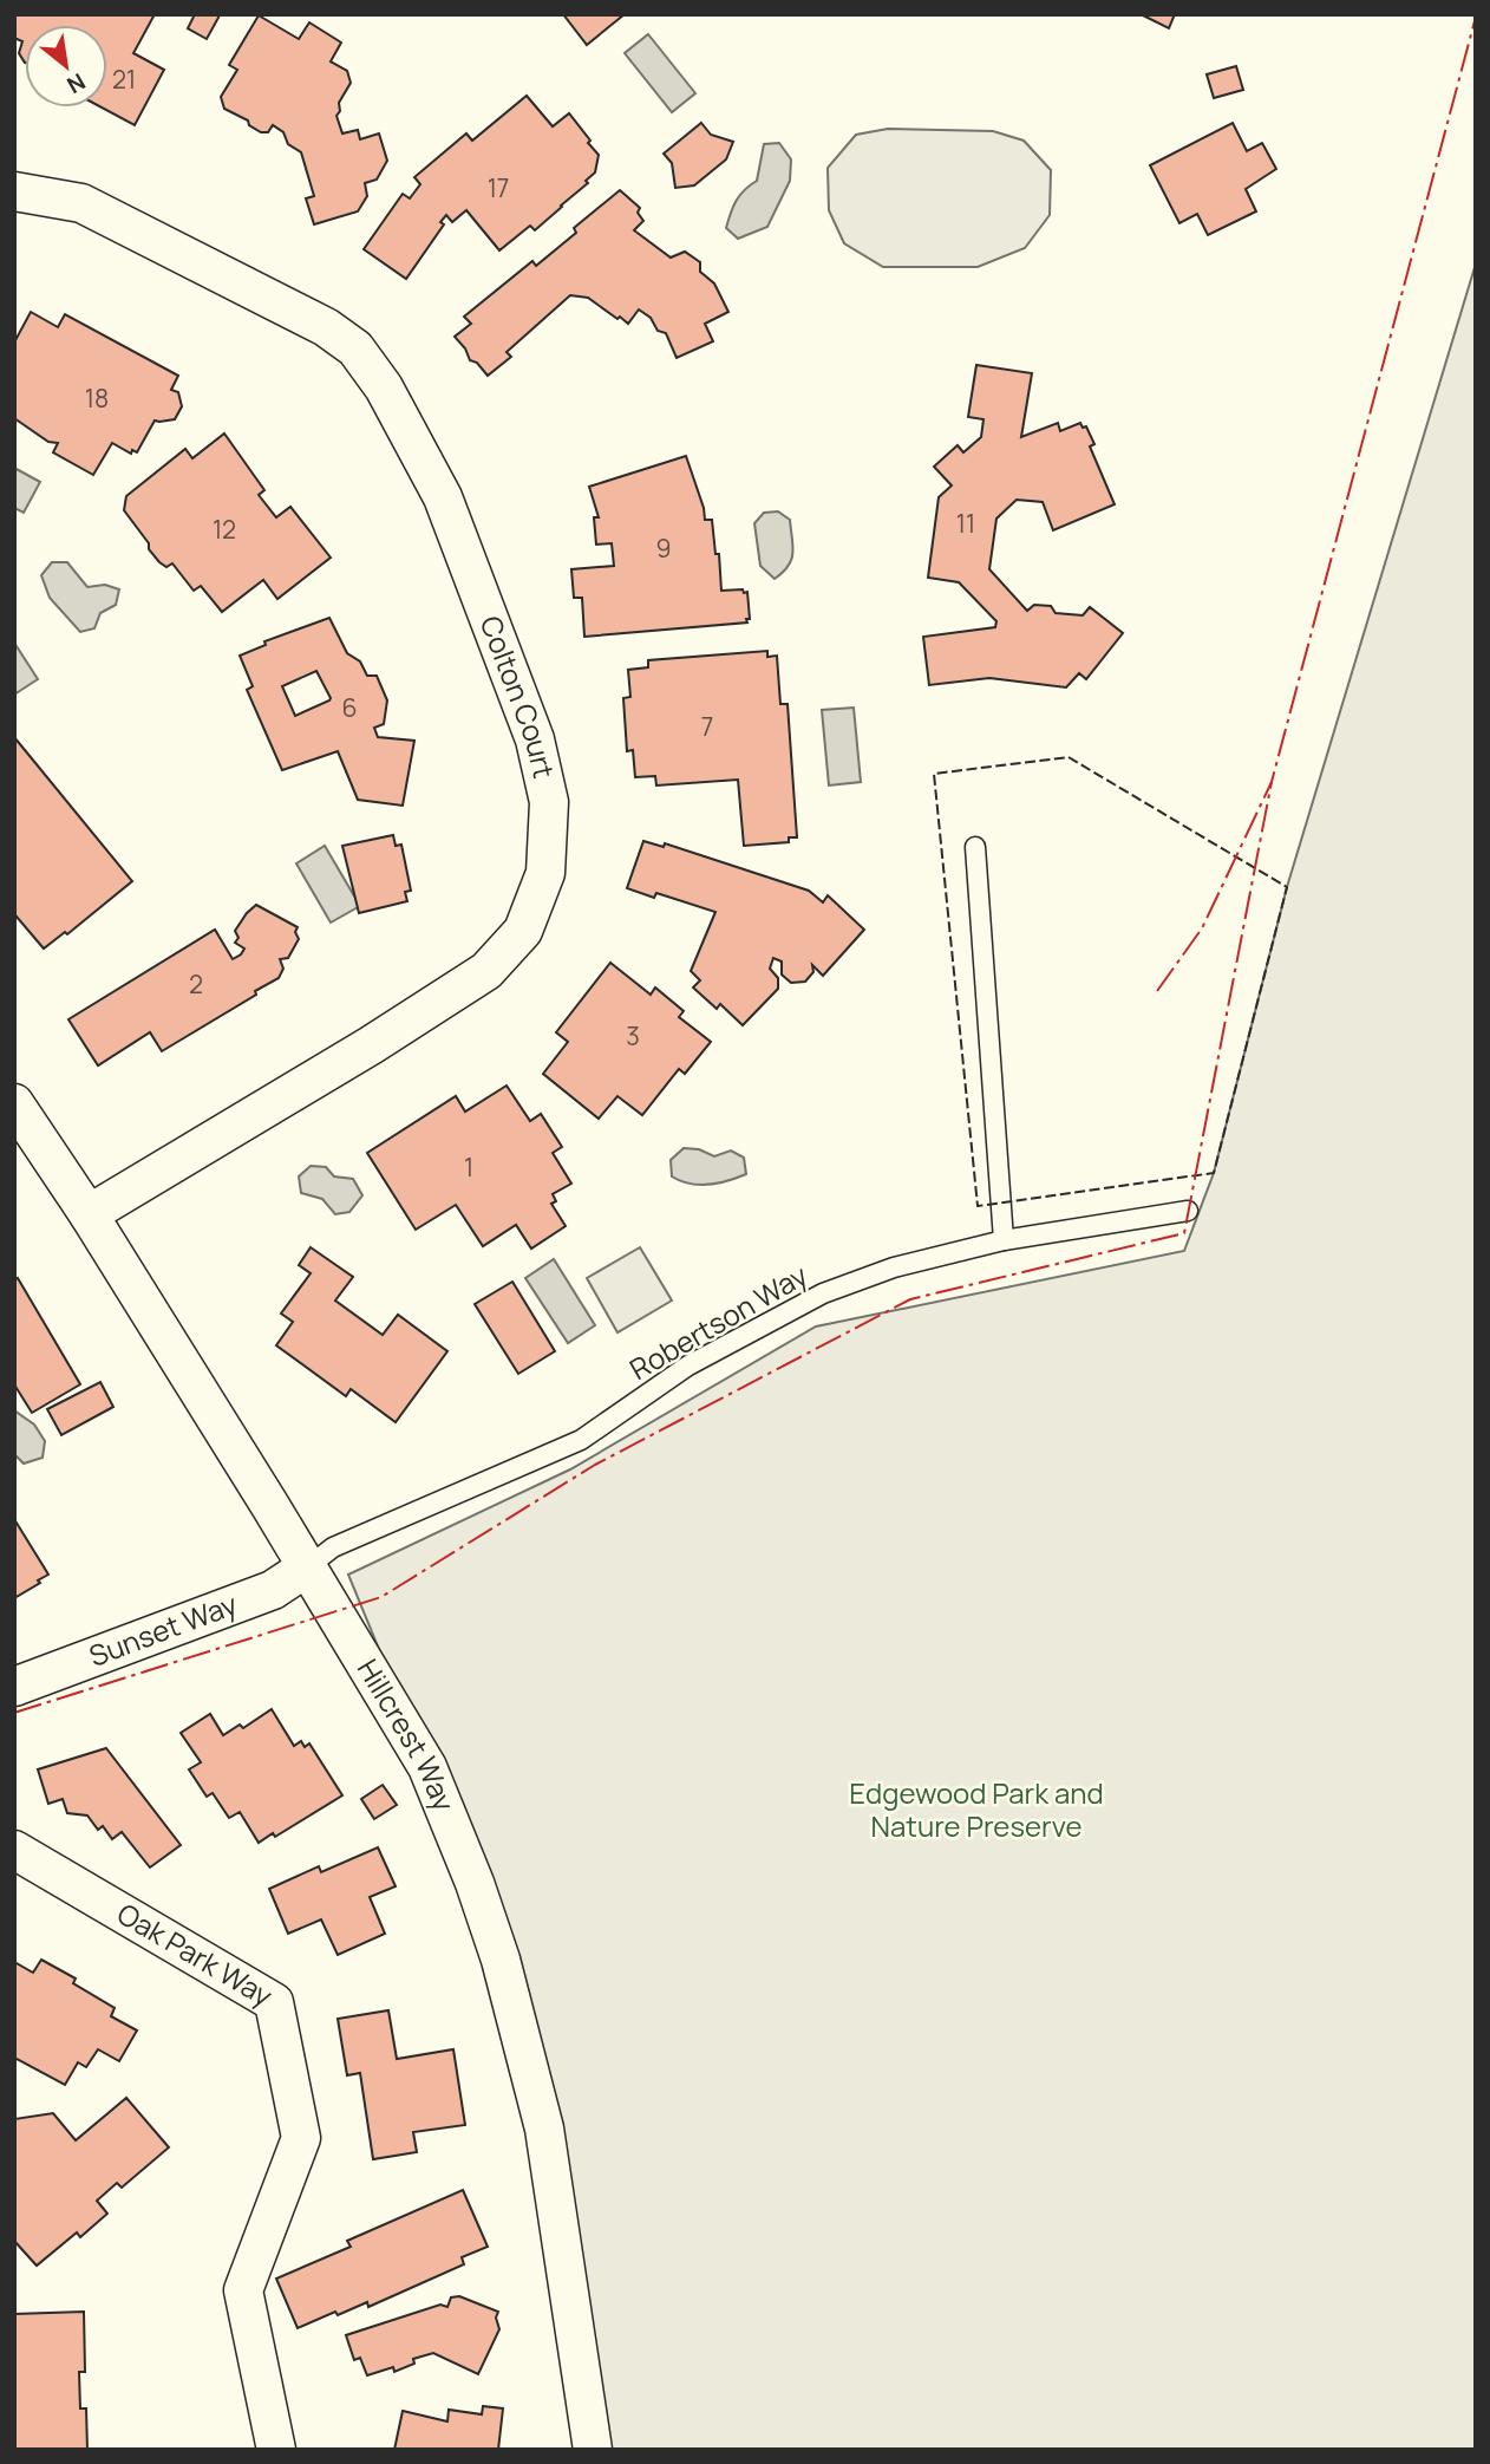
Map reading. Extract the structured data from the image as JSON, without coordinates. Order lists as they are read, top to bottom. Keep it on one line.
{"streets":{"street":["Colton Court","Sunset Way","Hillcrest Way","Oak Park Way"],"lane":["Robertson Way"]},"crossings":[["Colton Court","Hillcrest Way"],["Robertson Way","Sunset Way"],["Robertson Way","Hillcrest Way"],["Sunset Way","Hillcrest Way"]],"parks":["Edgewood Park and Nature Preserve"],"house_numbers":["21","17","18","11","12","9","6","7","2","3","1"],"north":"bottom right"}
